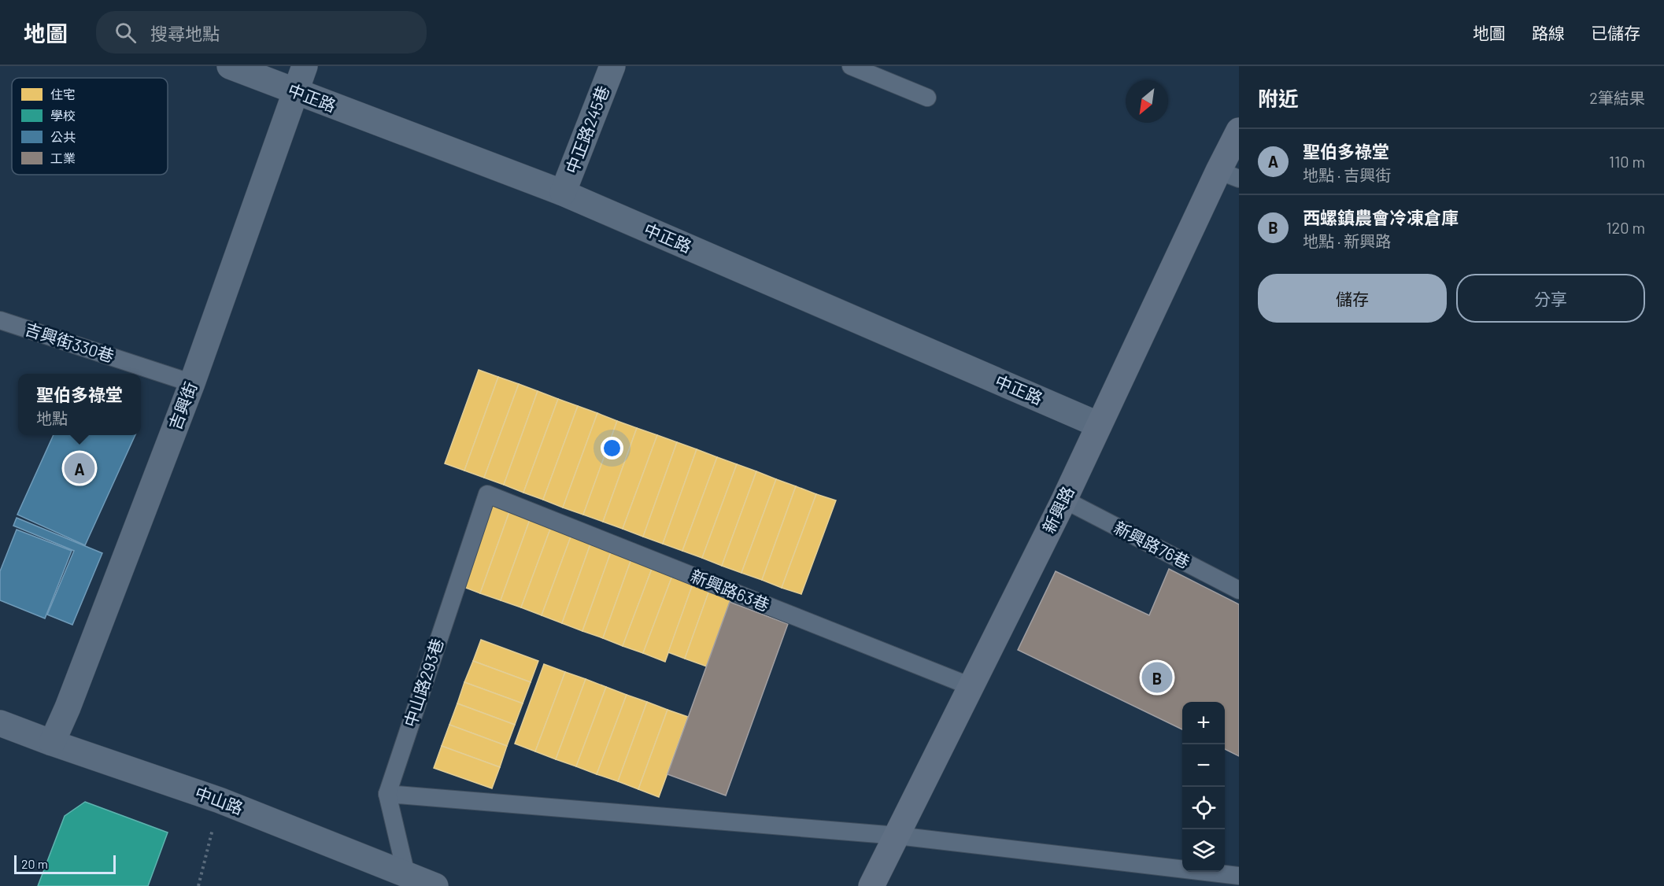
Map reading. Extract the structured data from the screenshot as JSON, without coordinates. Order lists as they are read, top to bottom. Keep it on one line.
{"streets":{"street":["中正路","中正路245巷","吉興街","新興路","中山路"],"lane":["吉興街330巷","新興路76巷","新興路63巷","中山路293巷"]},"crossings":[["中正路","中正路245巷"],["中正路","吉興街"],["中正路","新興路"],["吉興街330巷","吉興街"],["吉興街","中山路"],["新興路","新興路76巷"],["新興路","新興路63巷"],["新興路63巷","中山路293巷"]],"legend":["住宅","學校","公共","工業"],"scale_bar":"20 m","north":"bottom left","page":{"header":"地圖","search":"搜尋地點","nav":["地圖","路線","已儲存"],"heading":["附近","2筆結果"],"list":[{"mark":"A","name":"聖伯多祿堂","note":"地點 · 吉興街","value":"110 m"},{"mark":"B","name":"西螺鎮農會冷凍倉庫","note":"地點 · 新興路","value":"120 m"}],"buttons":["儲存","分享"],"popup":["聖伯多祿堂","地點"],"pins":["A","B"],"map_buttons":["+","−"],"scale":"20 m"}}
